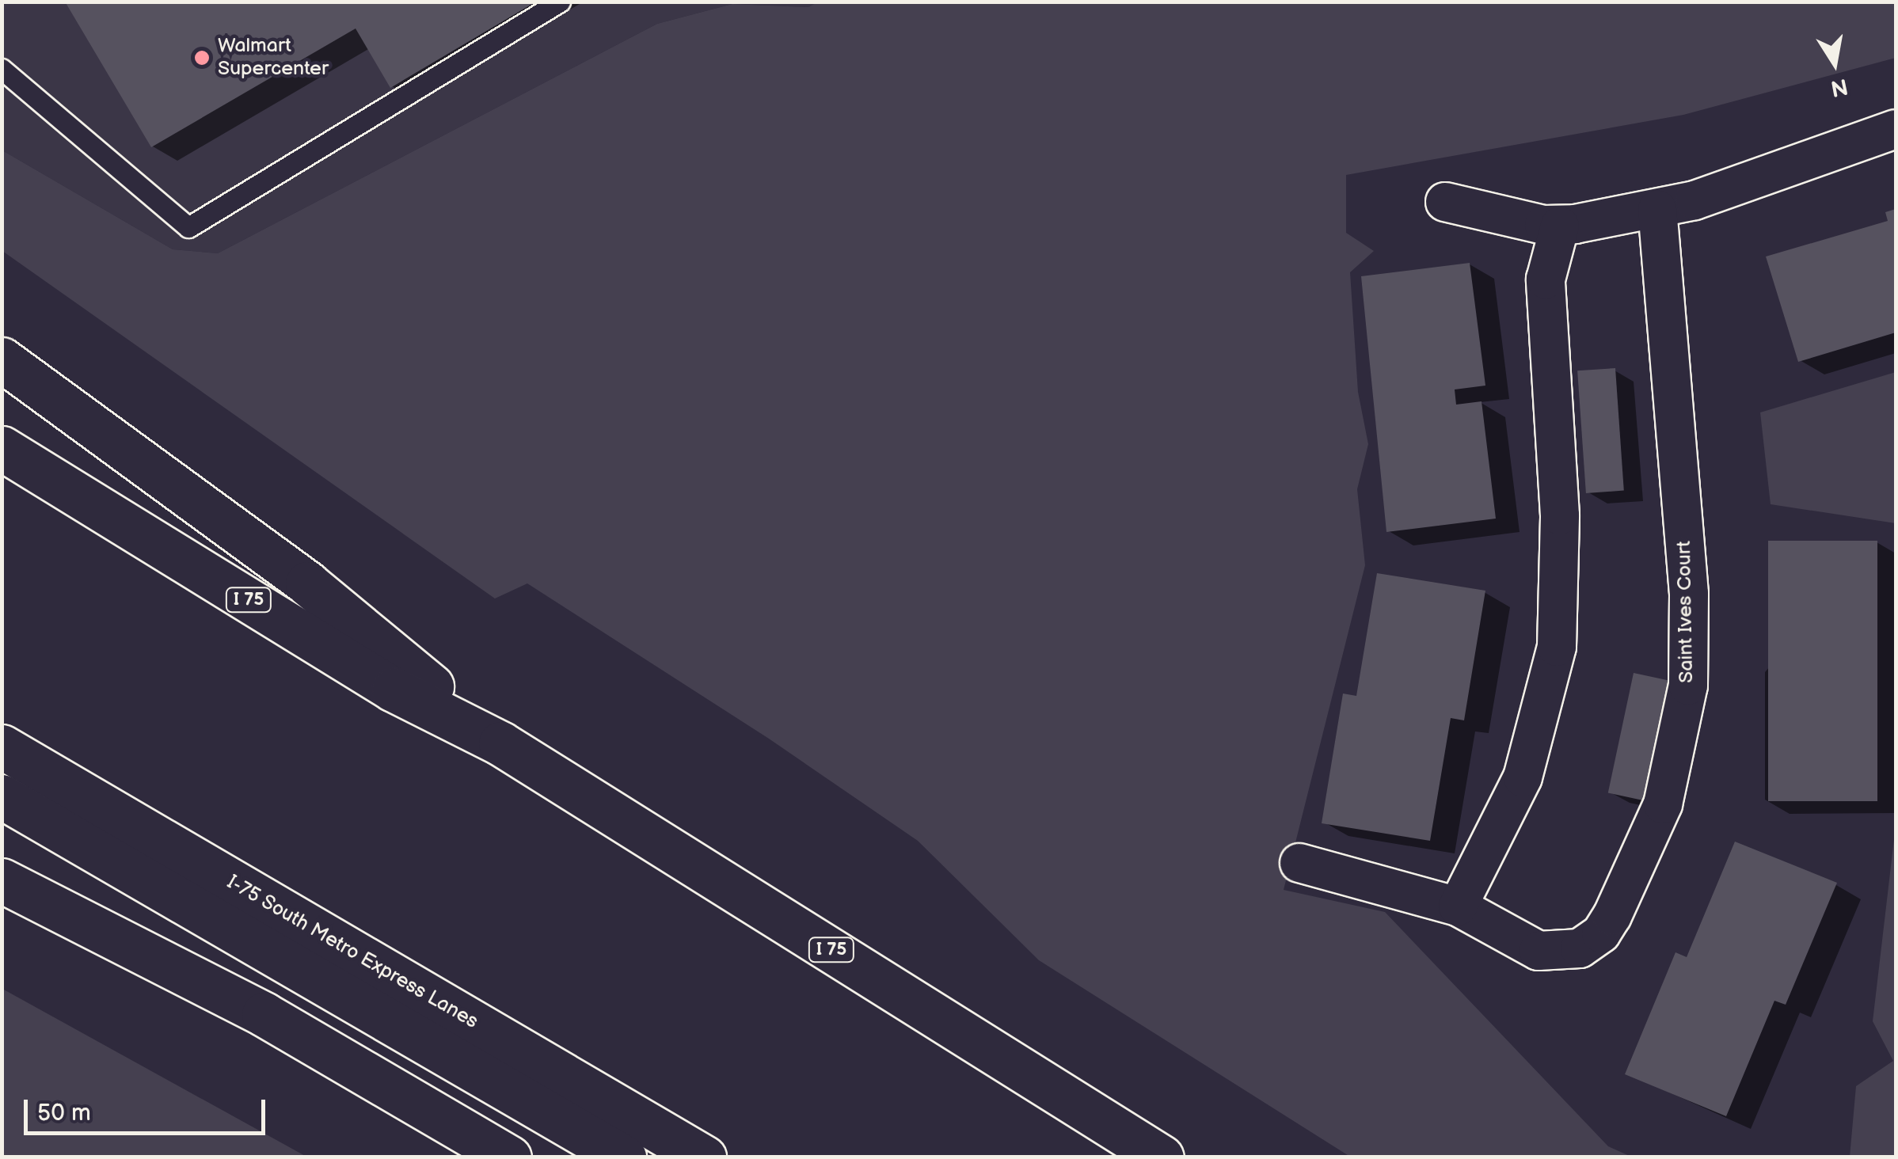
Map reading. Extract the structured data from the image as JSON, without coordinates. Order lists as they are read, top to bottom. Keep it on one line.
{"streets":{"highway":["I 75","I-75 South Metro Express Lanes"],"street":["Saint Ives Court"]},"places":["Walmart Supercenter"],"scale_bar":"50 m","north":"bottom"}
